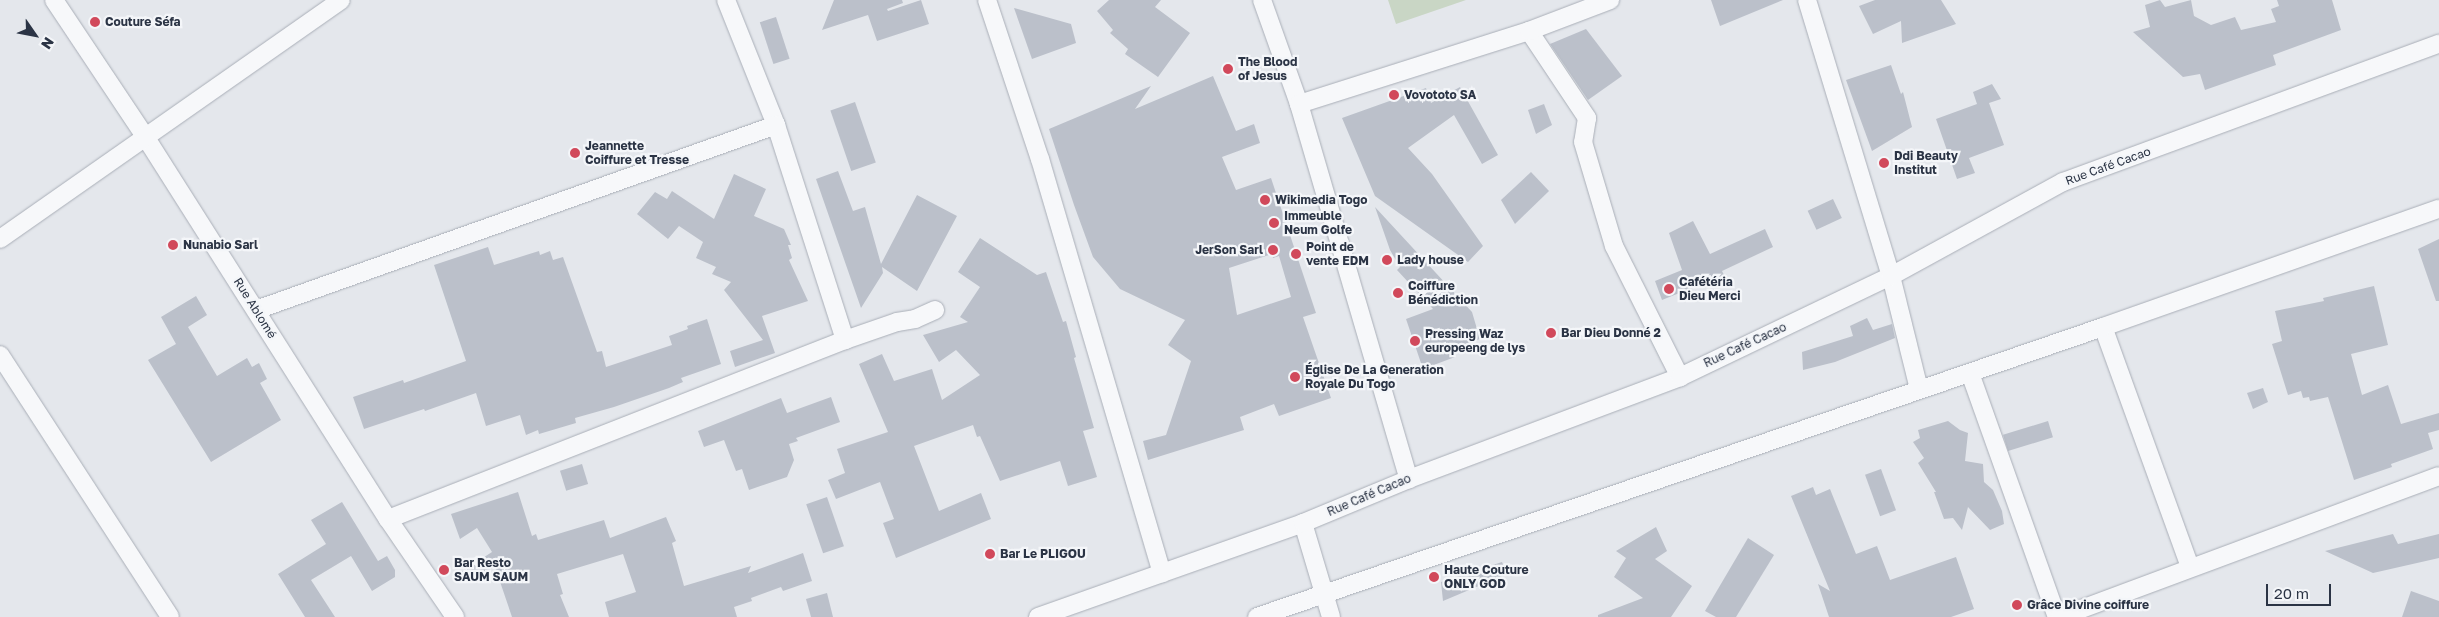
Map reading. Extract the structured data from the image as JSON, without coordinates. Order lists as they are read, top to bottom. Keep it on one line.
{"streets":{"street":["Rue Café Cacao","Rue Ablomé"]},"places":["Couture Séfa","The Blood of Jesus","Vovototo SA","Jeannette Coiffure et Tresse","Ddi Beauty Institut","Wikimedia Togo","Immeuble Neum Golfe","Nunabio Sarl","JerSon Sarl","Point de vente EDM","Lady house","Cafétéria Dieu Merci","Coiffure Bénédiction","Bar Dieu Donné 2","Pressing Waz europeeng de lys","Église De La Generation Royale Du Togo","Bar Le PLIGOU","Bar Resto SAUM SAUM","Haute Couture ONLY GOD","Grâce Divine coiffure"],"scale_bar":"20 m","north":"bottom right"}
